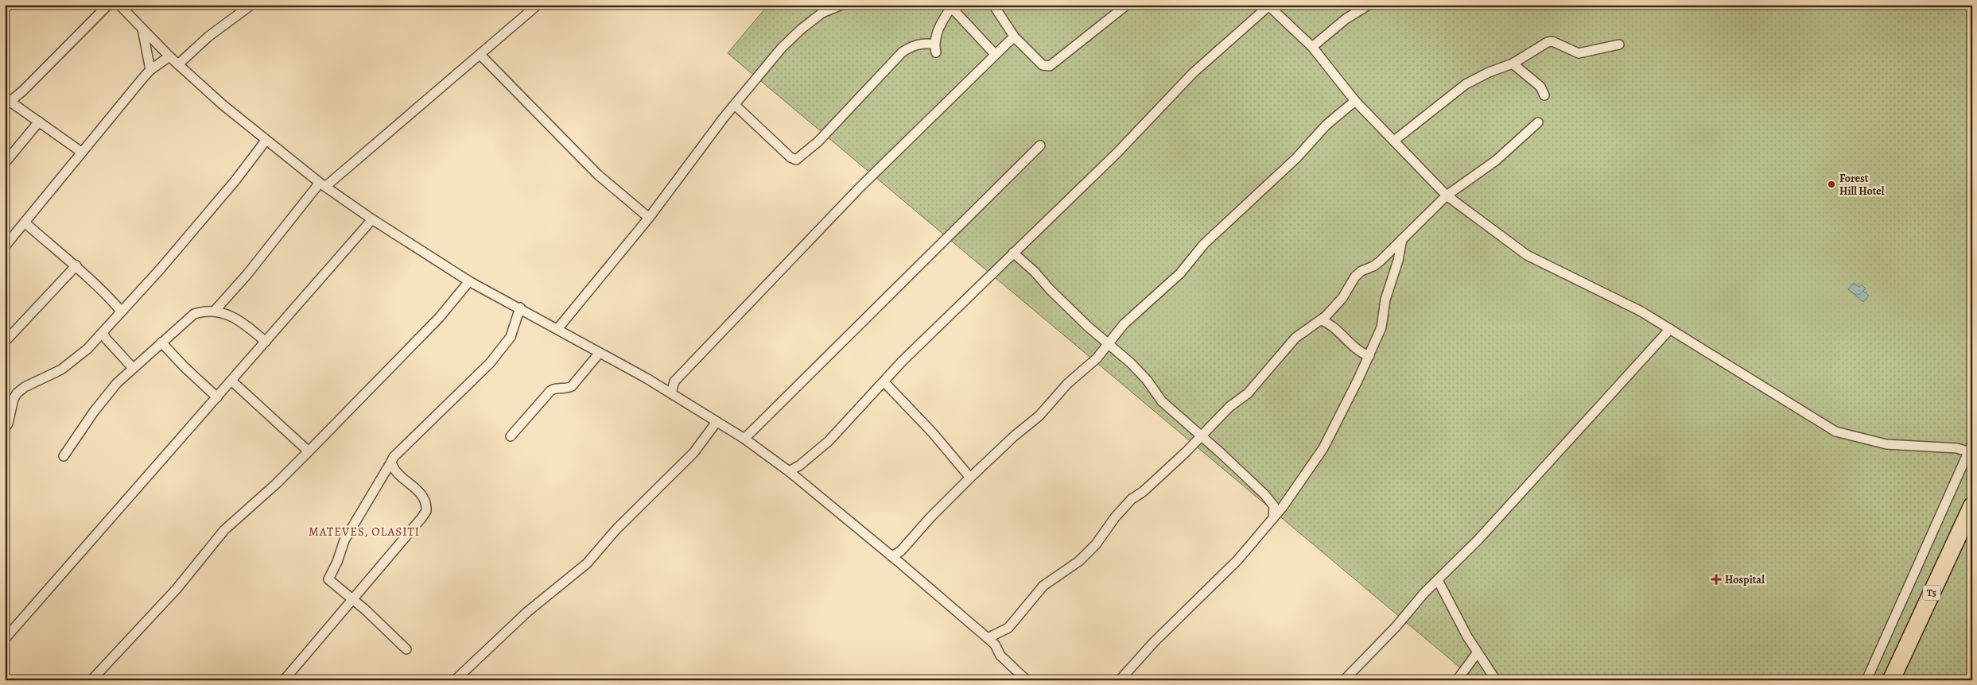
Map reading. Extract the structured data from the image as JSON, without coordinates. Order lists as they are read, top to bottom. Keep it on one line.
{"streets":{"highway":["T5"]},"districts":["MATEVES, OLASITI"],"places":{"other":["Forest Hill Hotel"],"health":["Hospital"]}}
